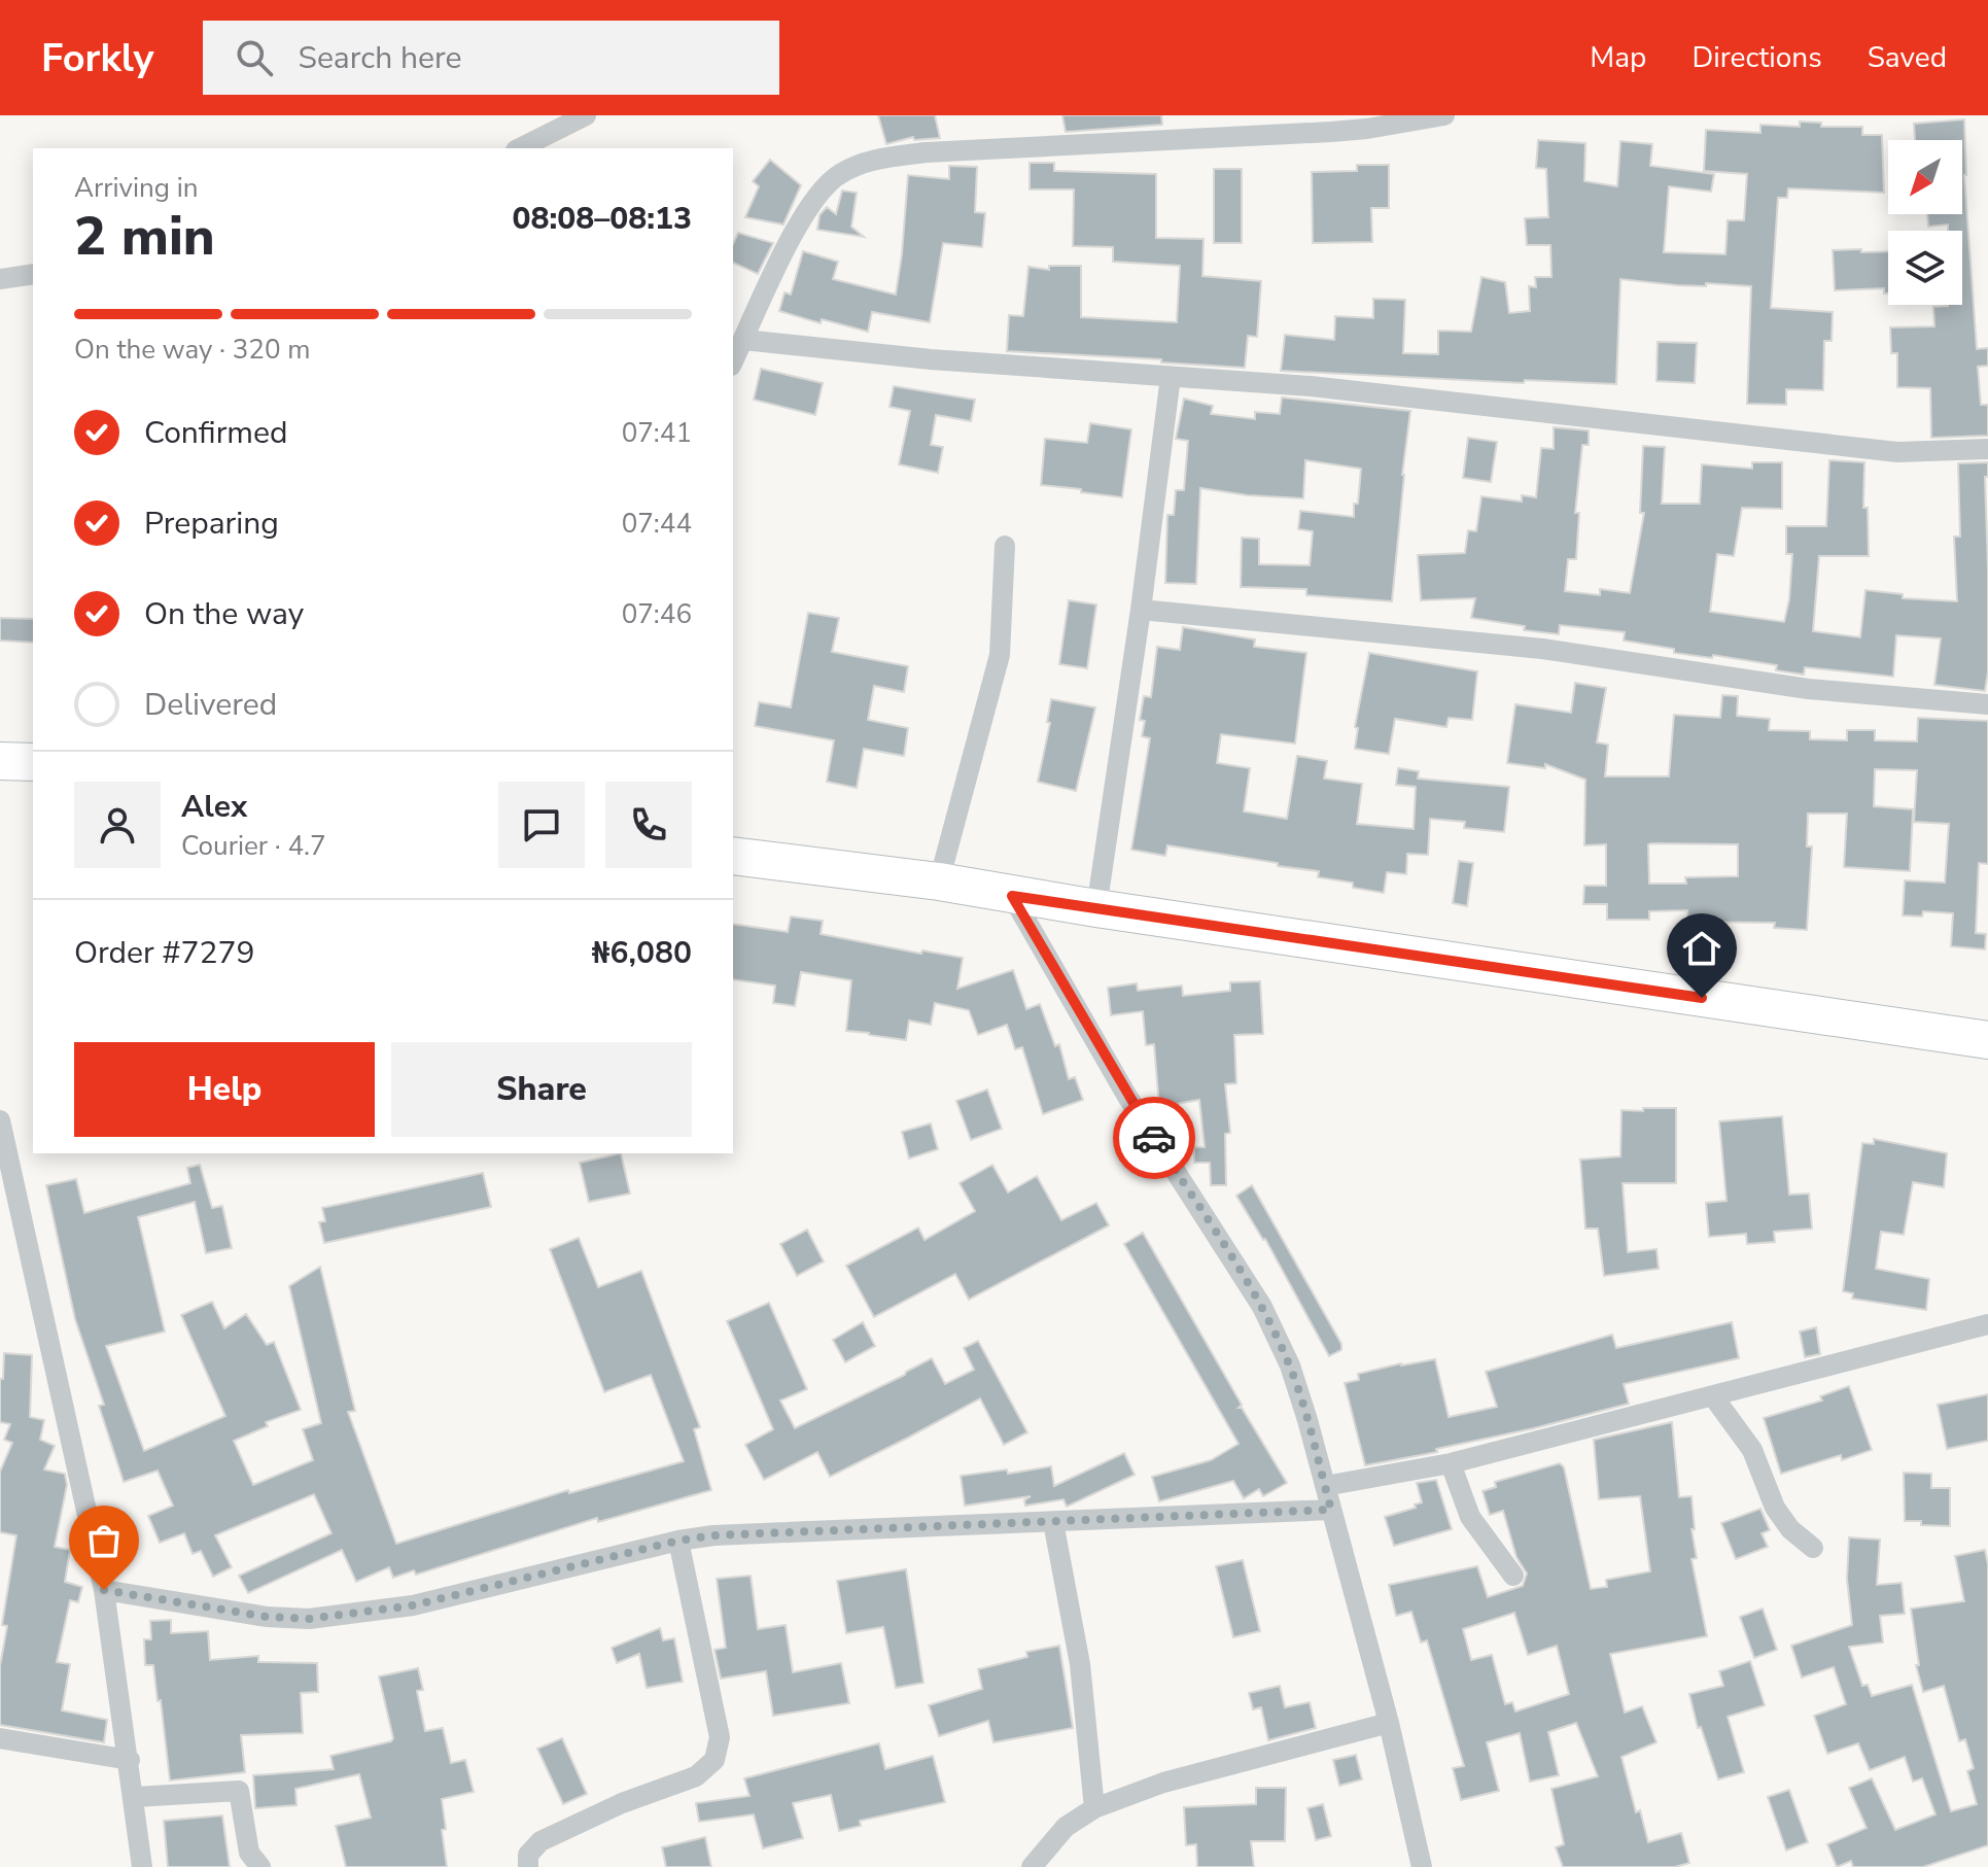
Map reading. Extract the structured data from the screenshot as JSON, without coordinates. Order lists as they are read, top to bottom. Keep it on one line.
{"north":"bottom left","page":{"header":"Forkly","search":"Search here","nav":["Map","Directions","Saved"],"heading":["2 min","Arriving in","08:08–08:13"],"panel":["Alex","Courier · 4.7","Order #7279","₦6,080"],"bar":"On the way · 320 m","list":[["Confirmed","07:41"],["Preparing","07:44"],["On the way","07:46"],"Delivered"],"buttons":["Help","Share"]}}
